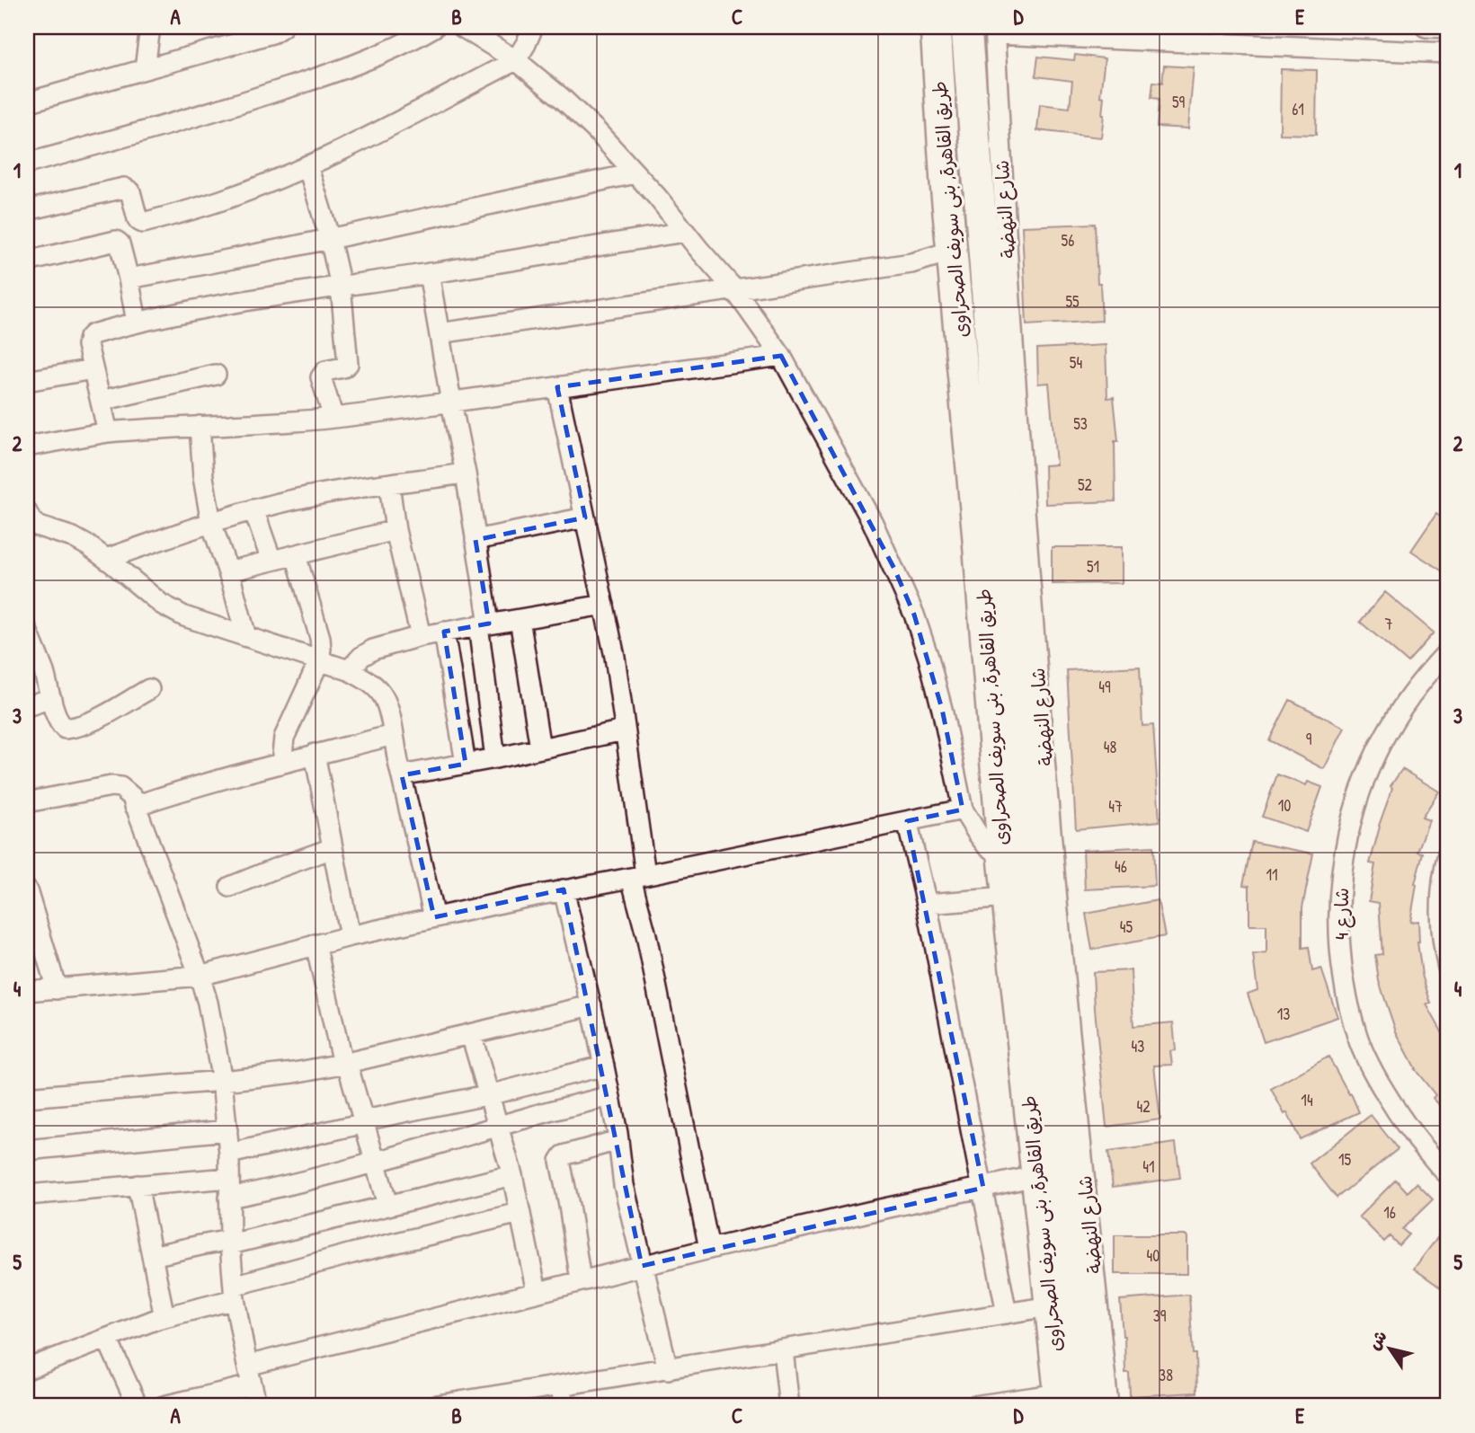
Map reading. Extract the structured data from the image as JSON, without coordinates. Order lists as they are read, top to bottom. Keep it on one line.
{"streets":{"main road":["طريق القاهرة, بنى سويف الصحراوى"],"street":["شارع النهضة","شارع 4"]},"crossings":[["طريق القاهرة, بنى سويف الصحراوى","شارع النهضة"]],"house_numbers":["59","61","56","55","54","53","52","51","7","49","9","48","10","47","46","11","45","13","43","14","42","15","41","16","40","39","38"],"north":"top left","grid":{"columns":["A","B","C","D","E"],"rows":["1","2","3","4","5"]}}
